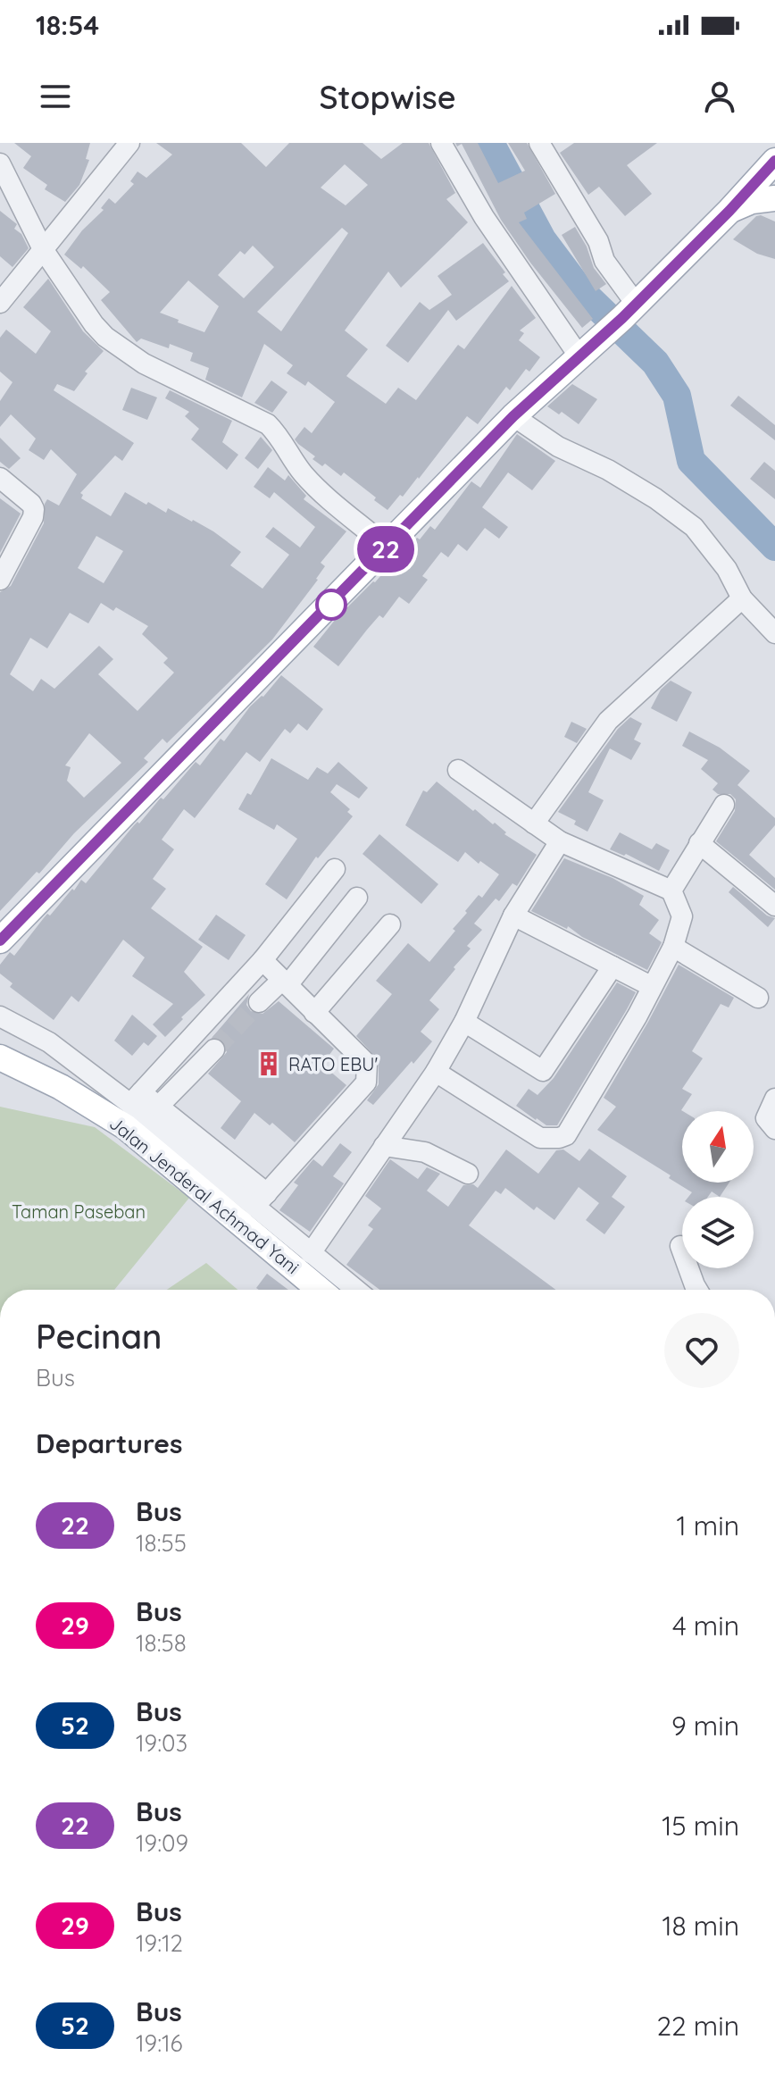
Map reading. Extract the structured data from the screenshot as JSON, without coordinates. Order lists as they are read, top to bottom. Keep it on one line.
{"streets":{"main road":["Jalan Jenderal Achmad Yani"]},"parks":["Taman Paseban"],"places":{"building":["RATO EBU'"]},"lines":["bus line 22"],"north":"top","page":{"status":"18:54","header":"Stopwise","on_map":"22","heading":[["Pecinan","Bus"],"Departures"],"list":[{"mark":"22","name":"Bus","note":"18:55","value":"1 min"},{"mark":"29","name":"Bus","note":"18:58","value":"4 min"},{"mark":"52","name":"Bus","note":"19:03","value":"9 min"},{"mark":"22","name":"Bus","note":"19:09","value":"15 min"},{"mark":"29","name":"Bus","note":"19:12","value":"18 min"},{"mark":"52","name":"Bus","note":"19:16","value":"22 min"}]}}
